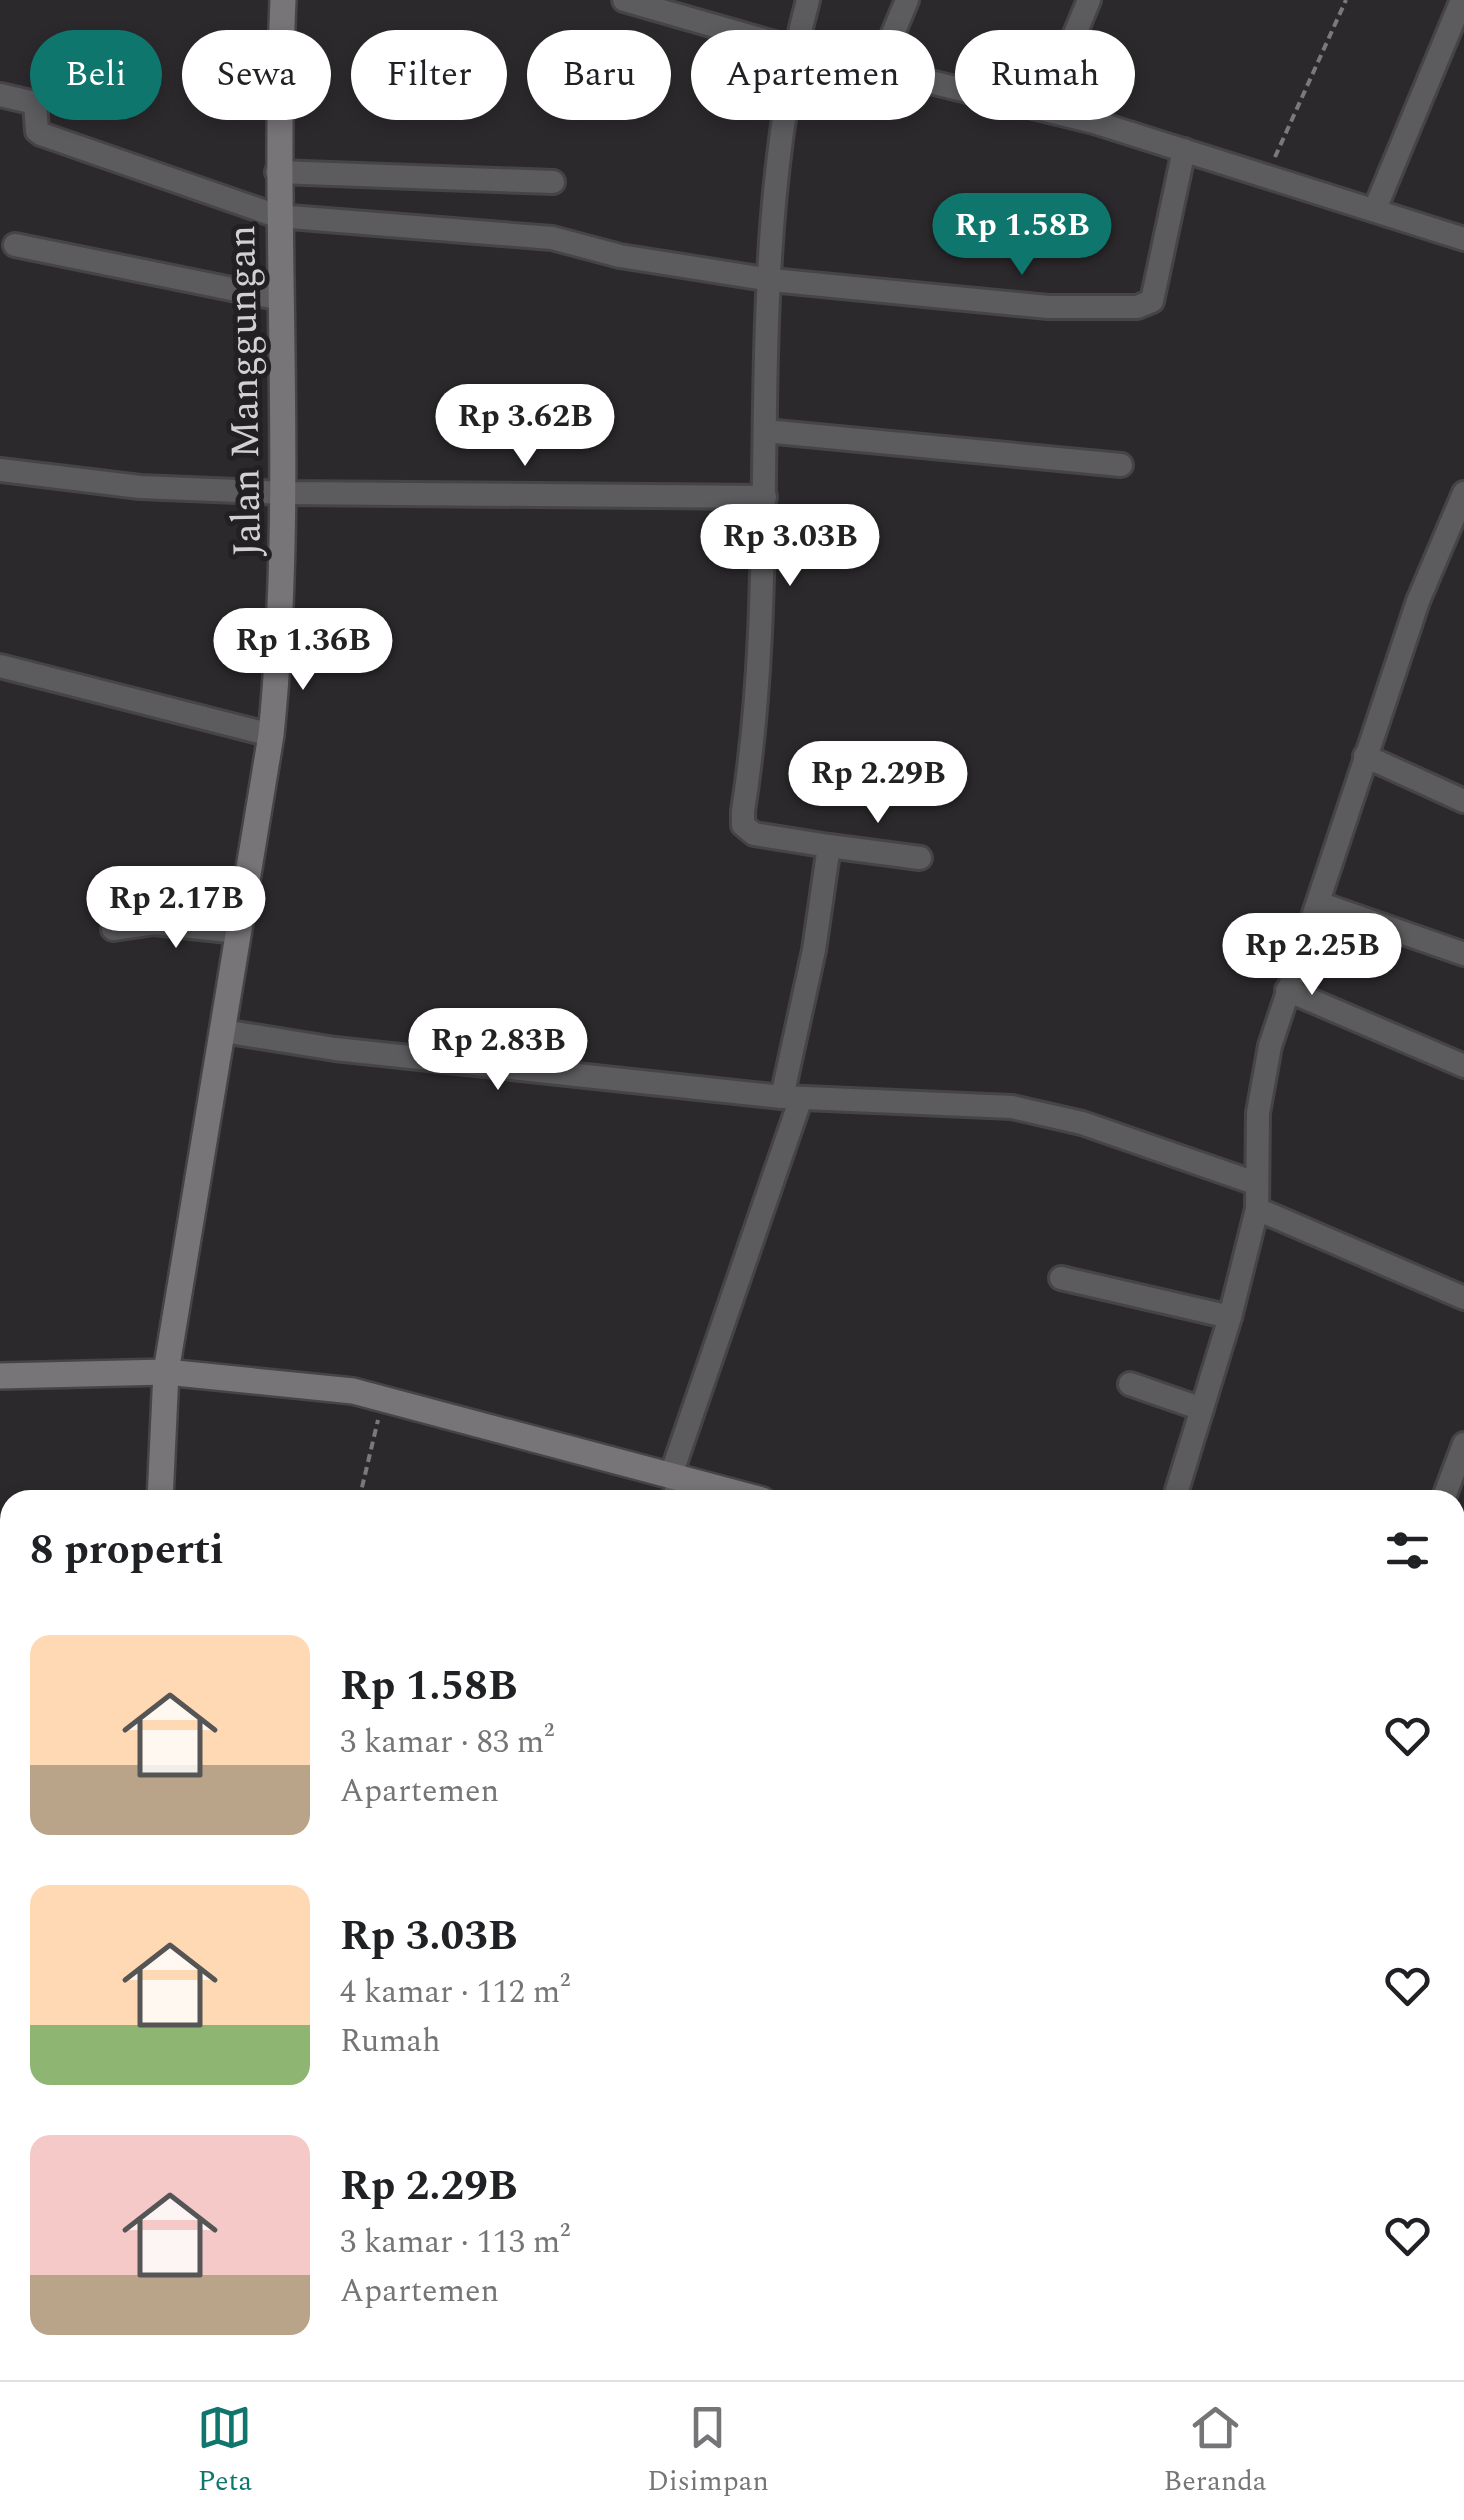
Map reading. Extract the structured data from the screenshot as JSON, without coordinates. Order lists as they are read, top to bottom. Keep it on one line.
{"streets":{"street":["Jalan Manggungan"]},"page":{"chip":["Beli","Sewa","Filter","Baru","Apartemen","Rumah"],"price":["Rp 1.58B","Rp 3.62B","Rp 3.03B","Rp 1.36B","Rp 2.29B","Rp 2.17B","Rp 2.25B","Rp 2.83B"],"heading":"8 properti","list":[{"name":"Rp 1.58B","note":"3 kamar · 83 m² · Apartemen"},{"name":"Rp 3.03B","note":"4 kamar · 112 m² · Rumah"},{"name":"Rp 2.29B","note":"3 kamar · 113 m² · Apartemen"}],"tabs":["Peta","Disimpan","Beranda"]}}
